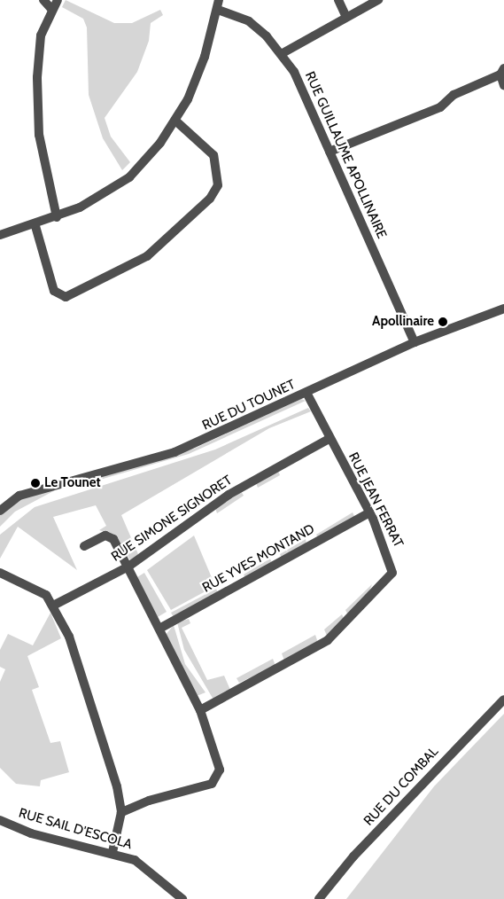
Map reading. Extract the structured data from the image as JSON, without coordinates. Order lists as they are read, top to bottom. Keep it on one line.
{"streets":{"street":["RUE GUILLAUME APOLLINAIRE","RUE DU TOUNET","RUE JEAN FERRAT","RUE SIMONE SIGNORET","RUE YVES MONTAND","RUE DU COMBAL","RUE SAIL D'ESCOLA"]},"crossings":[["RUE GUILLAUME APOLLINAIRE","RUE DU TOUNET"],["RUE DU TOUNET","RUE JEAN FERRAT"],["RUE JEAN FERRAT","RUE SIMONE SIGNORET"],["RUE JEAN FERRAT","RUE YVES MONTAND"]],"places":["Apollinaire","Le Tounet"]}
